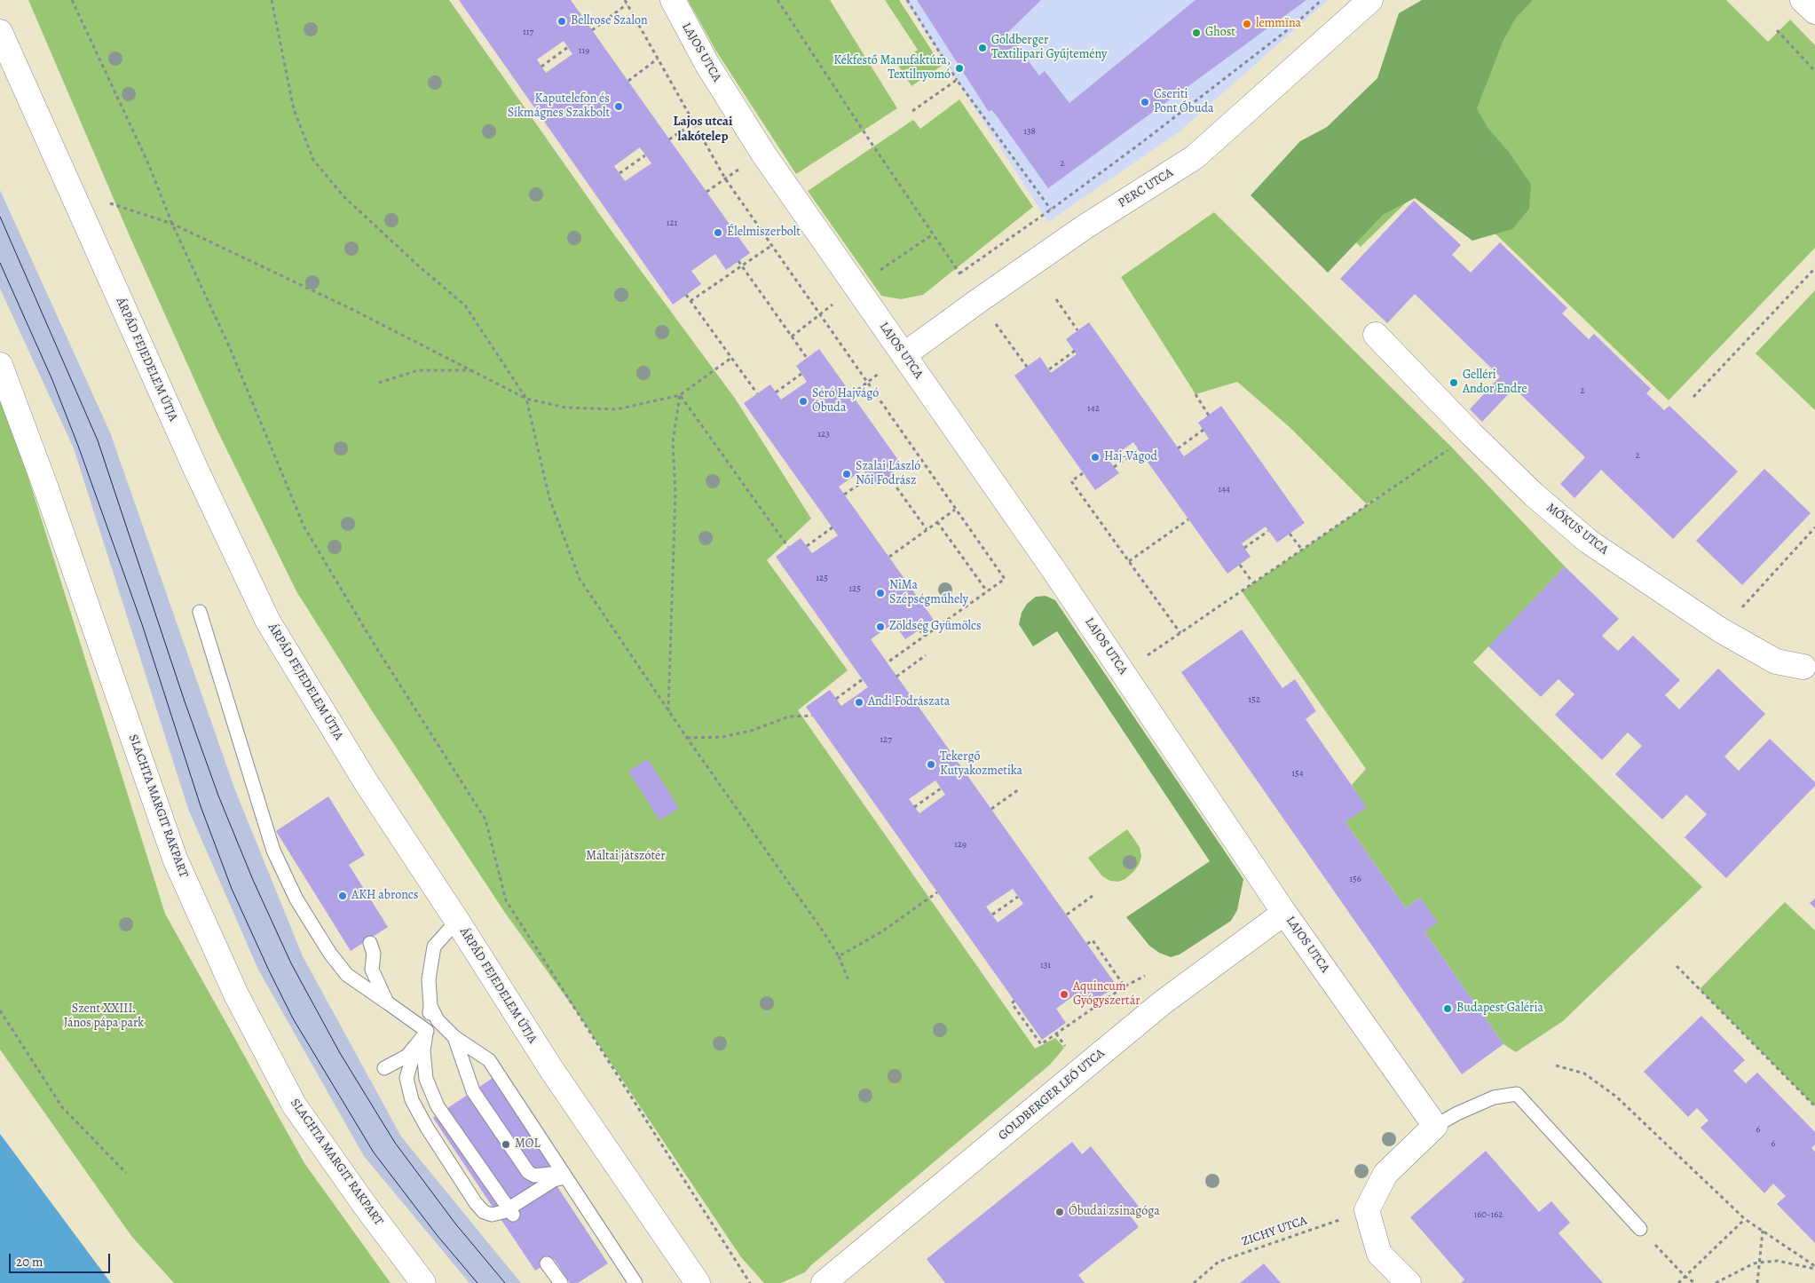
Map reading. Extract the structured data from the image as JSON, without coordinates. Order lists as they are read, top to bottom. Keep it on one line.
{"streets":{"street":["LAJOS UTCA","PERC UTCA","ÁRPÁD FEJEDELEM ÚTJA","MÓKUS UTCA","SLACHTA MARGIT RAKPART","GOLDBERGER LEÓ UTCA"],"path":["ZICHY UTCA"]},"crossings":[["LAJOS UTCA","PERC UTCA"],["LAJOS UTCA","GOLDBERGER LEÓ UTCA"]],"districts":["Lajos utcai lakótelep"],"parks":["Máltai játszótér","Szent XXIII. János pápa park"],"places":["Bellrose Szalon","lemmïna","Ghost","Goldberger Textilipari Gyűjtemény","Kékfestő Manufaktúra, Textilnyomó","Cseriti Pont Óbuda","Kaputelefon és Síkmágnes Szakbolt","Élelmiszerbolt","Gelléri Andor Endre","Séró Hajvágó Óbuda","Haj-Vágod","Szalai László Női Fodrász","NiMa Szépségműhely","Zöldség Gyümölcs","Andi Fodrászata","Tekergő Kutyakozmetika","AKH abroncs","Aquincum Gyógyszertár","Budapest Galéria","MOL","Óbudai zsinagóga"],"house_numbers":["117","119","138","2","121","2","142","123","2","144","125","125","152","127","154","129","156","131","6","6","160-162"],"scale_bar":"20 m"}
